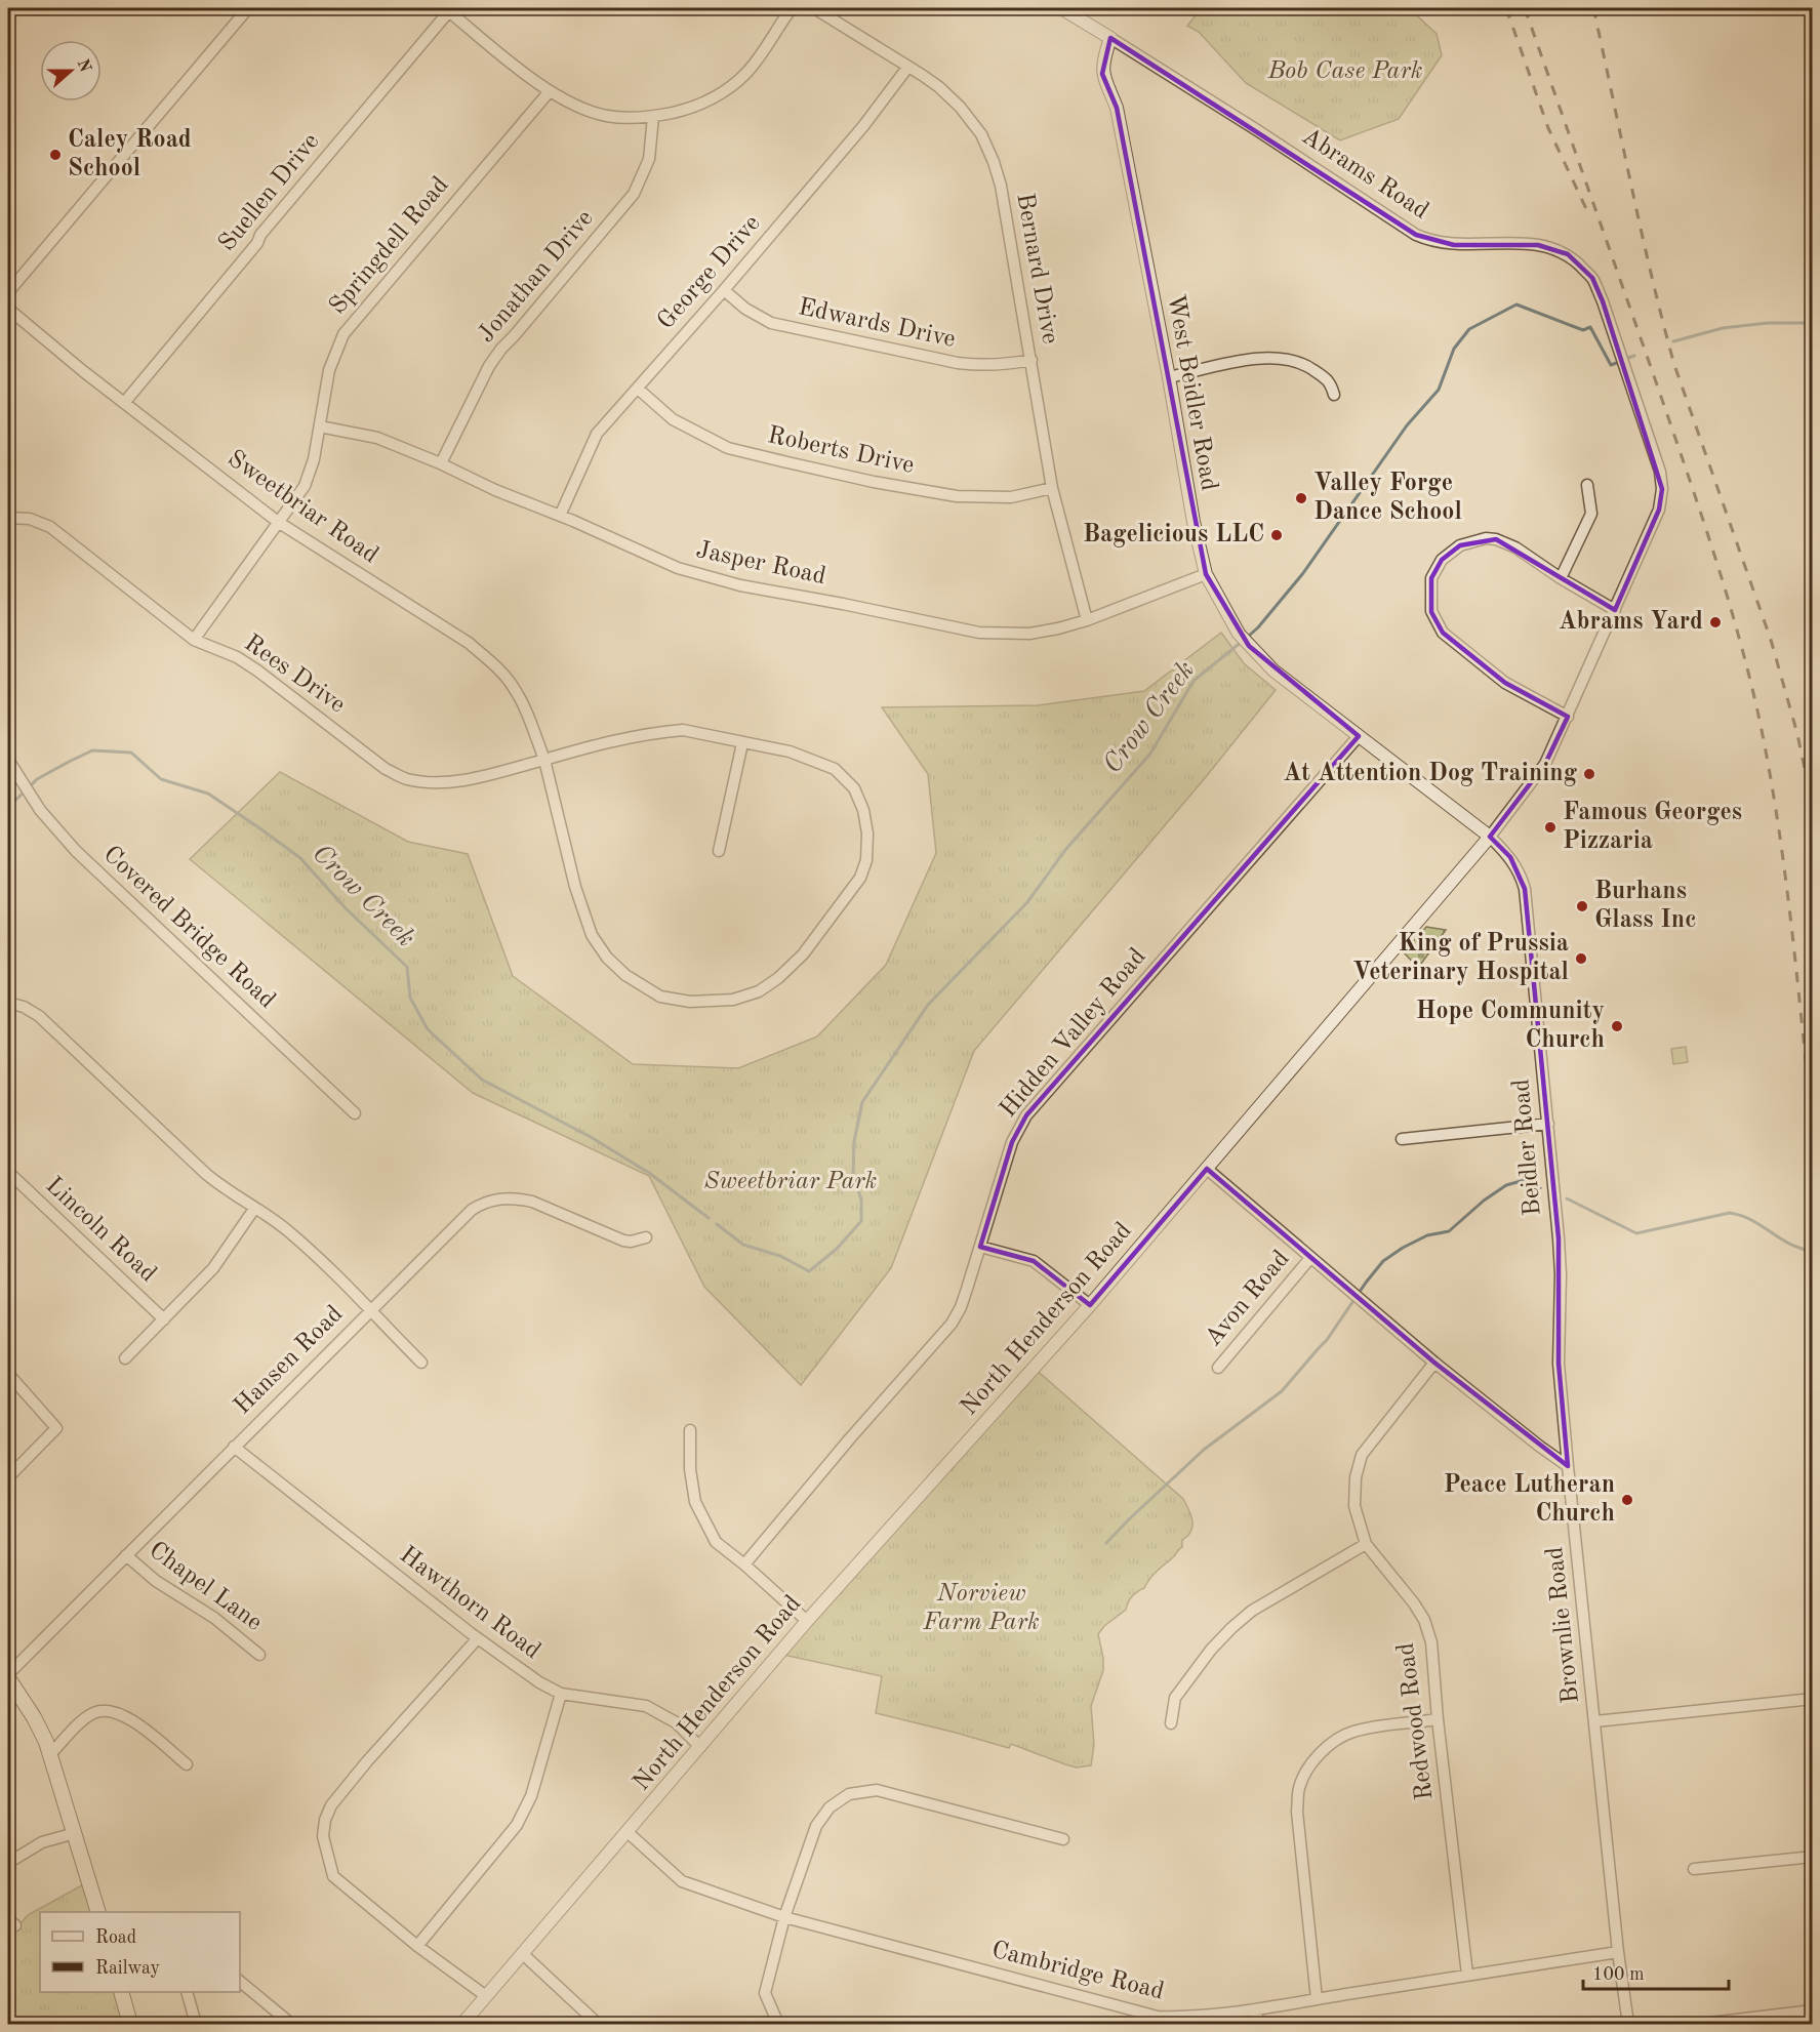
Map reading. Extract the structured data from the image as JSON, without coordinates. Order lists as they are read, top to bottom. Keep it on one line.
{"streets":{"street":["Abrams Road","Suellen Drive","Springdell Road","Bernard Drive","George Drive","Jonathan Drive","Edwards Drive","West Beidler Road","Roberts Drive","Sweetbriar Road","Jasper Road","Rees Drive","Covered Bridge Road","Hidden Valley Road","Beidler Road","Lincoln Road","Avon Road","North Henderson Road","Hansen Road","Chapel Lane","Hawthorn Road","Brownlie Road","Redwood Road","Cambridge Road"]},"crossings":[["Abrams Road","West Beidler Road"],["Abrams Road","North Henderson Road"],["Suellen Drive","Sweetbriar Road"],["Springdell Road","Sweetbriar Road"],["Springdell Road","Jasper Road"],["Springdell Road","Rees Drive"],["Bernard Drive","George Drive"],["Bernard Drive","Edwards Drive"],["Bernard Drive","Roberts Drive"],["Bernard Drive","Jasper Road"],["George Drive","Edwards Drive"],["George Drive","Roberts Drive"],["George Drive","Jasper Road"],["Jonathan Drive","Jasper Road"],["West Beidler Road","Jasper Road"],["West Beidler Road","Hidden Valley Road"],["West Beidler Road","Beidler Road"],["West Beidler Road","North Henderson Road"],["Sweetbriar Road","Rees Drive"],["Beidler Road","North Henderson Road"],["Beidler Road","Brownlie Road"],["North Henderson Road","Hawthorn Road"],["North Henderson Road","Cambridge Road"],["Hansen Road","Chapel Lane"],["Hansen Road","Hawthorn Road"],["Brownlie Road","Cambridge Road"],["Redwood Road","Cambridge Road"]],"water":["Crow Creek"],"parks":["Bob Case Park","Sweetbriar Park","Norview Farm Park"],"places":["Caley Road School","Valley Forge Dance School","Bagelicious LLC","Abrams Yard","At Attention Dog Training","Famous Georges Pizzaria","Burhans Glass Inc","King of Prussia Veterinary Hospital","Hope Community Church","Peace Lutheran Church"],"legend":["Road","Railway"],"scale_bar":"100 m","north":"right"}
